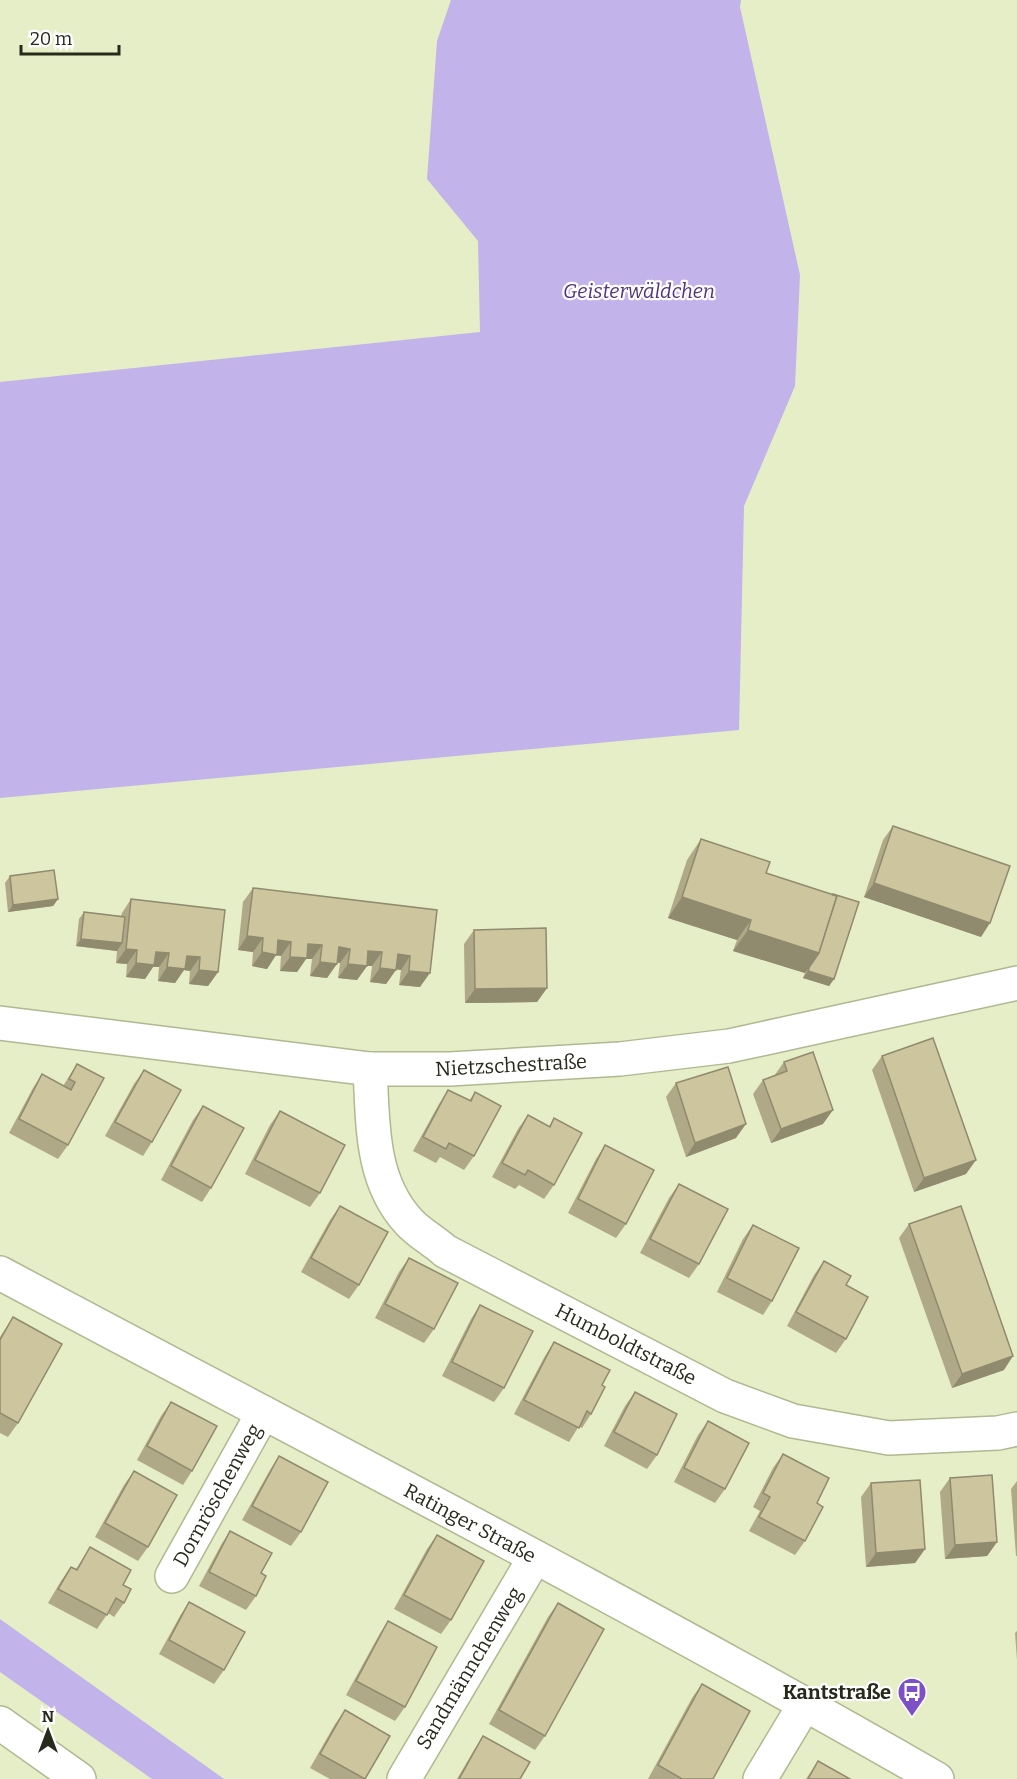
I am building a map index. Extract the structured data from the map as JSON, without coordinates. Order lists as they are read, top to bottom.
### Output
{
  "streets": {
    "street": [
      "Nietzschestraße",
      "Humboldtstraße",
      "Dornröschenweg",
      "Ratinger Straße",
      "Sandmännchenweg"
    ]
  },
  "crossings": [
    ["Nietzschestraße", "Humboldtstraße"],
    ["Dornröschenweg", "Ratinger Straße"],
    ["Ratinger Straße", "Sandmännchenweg"]
  ],
  "parks": ["Geisterwäldchen"],
  "places": {
    "bus stop": ["Kantstraße"]
  },
  "scale_bar": "20 m",
  "north": "top"
}
